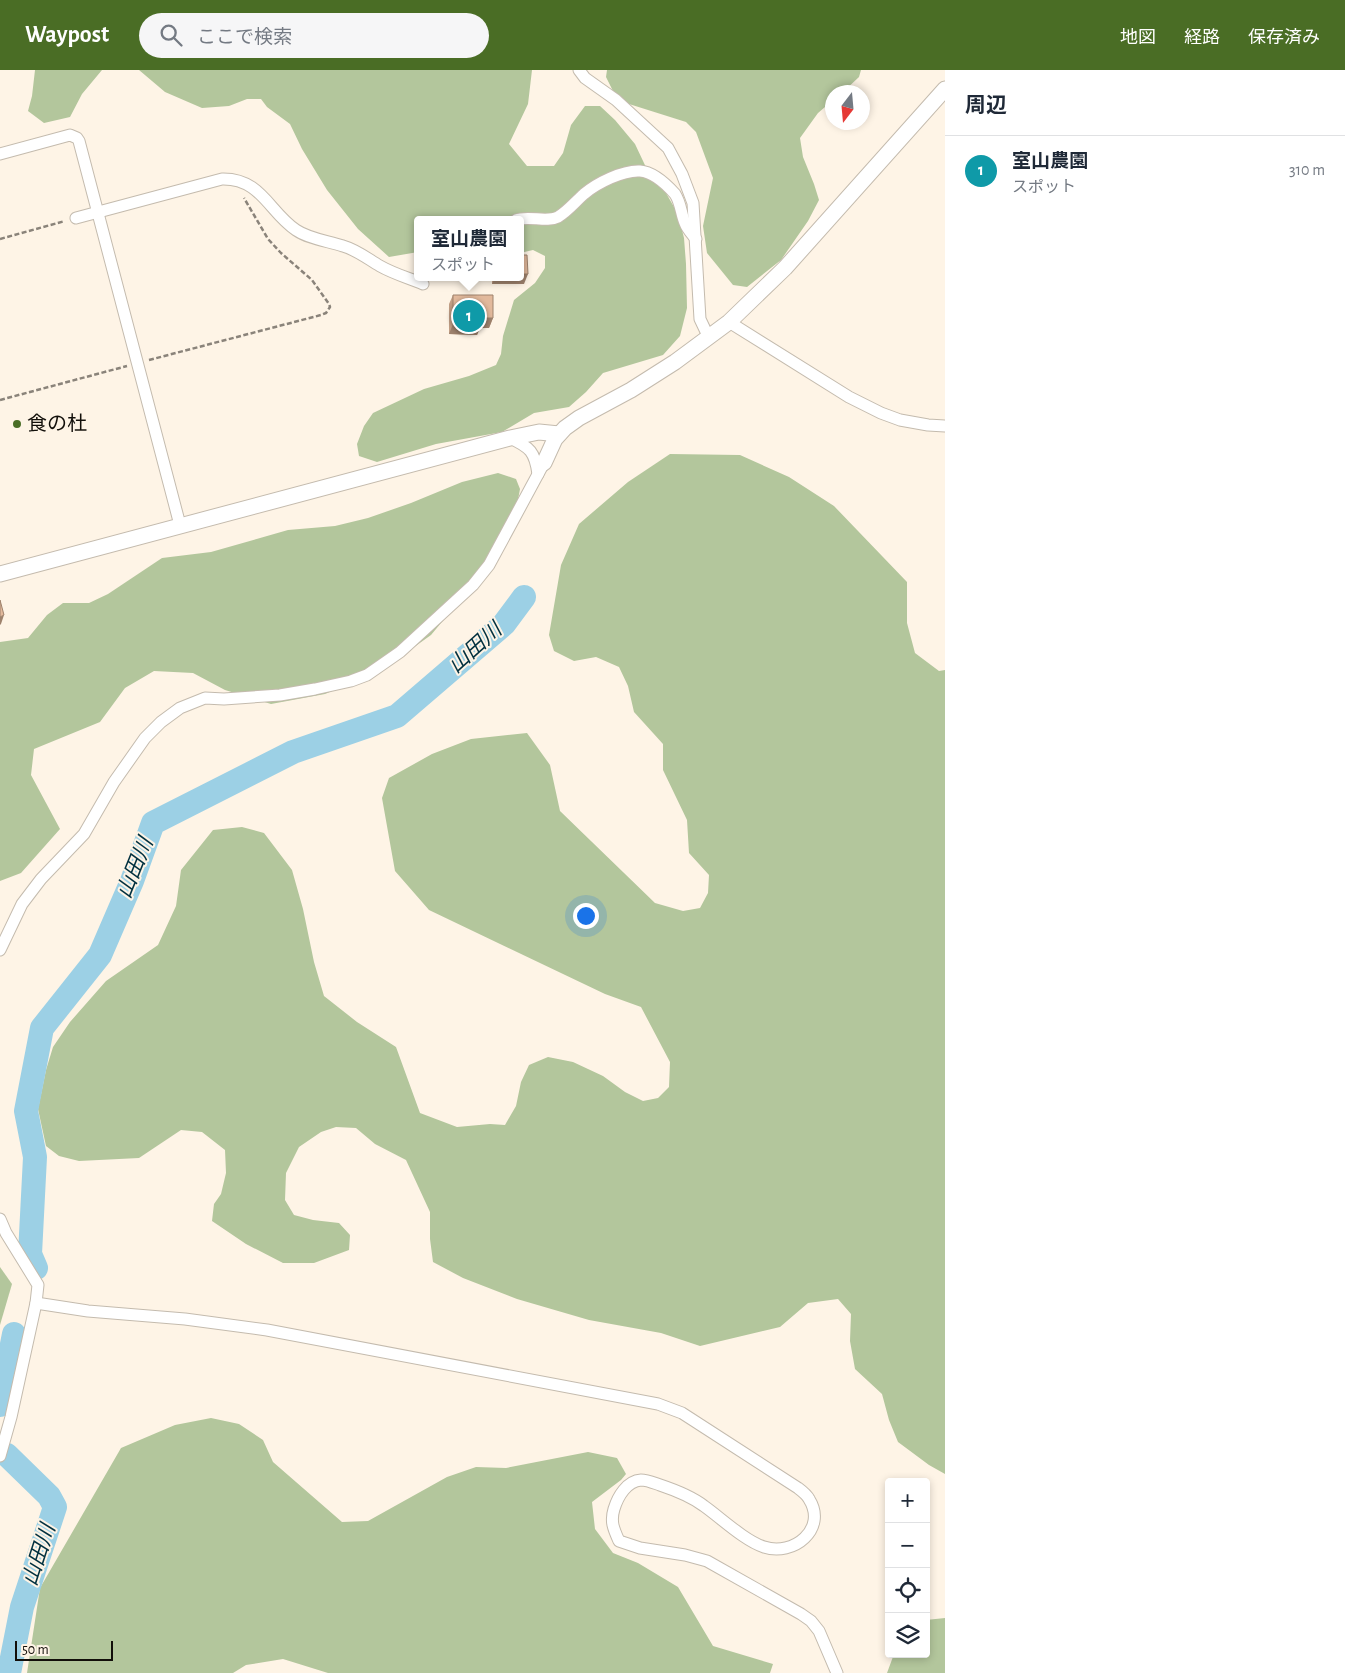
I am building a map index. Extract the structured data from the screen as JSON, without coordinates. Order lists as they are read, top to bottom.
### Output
{
  "water": ["山田川"],
  "places": ["食の杜"],
  "scale_bar": "50 m",
  "north": "bottom",
  "page": {
    "header": "Waypost",
    "search": "ここで検索",
    "nav": ["地図", "経路", "保存済み"],
    "heading": "周辺",
    "list": [
      {
        "mark": "1",
        "name": "室山農園",
        "note": "スポット",
        "value": "310 m"
      }
    ],
    "popup": ["室山農園", "スポット"],
    "pins": "1",
    "map_buttons": ["+", "−"],
    "scale": "50 m"
  }
}
